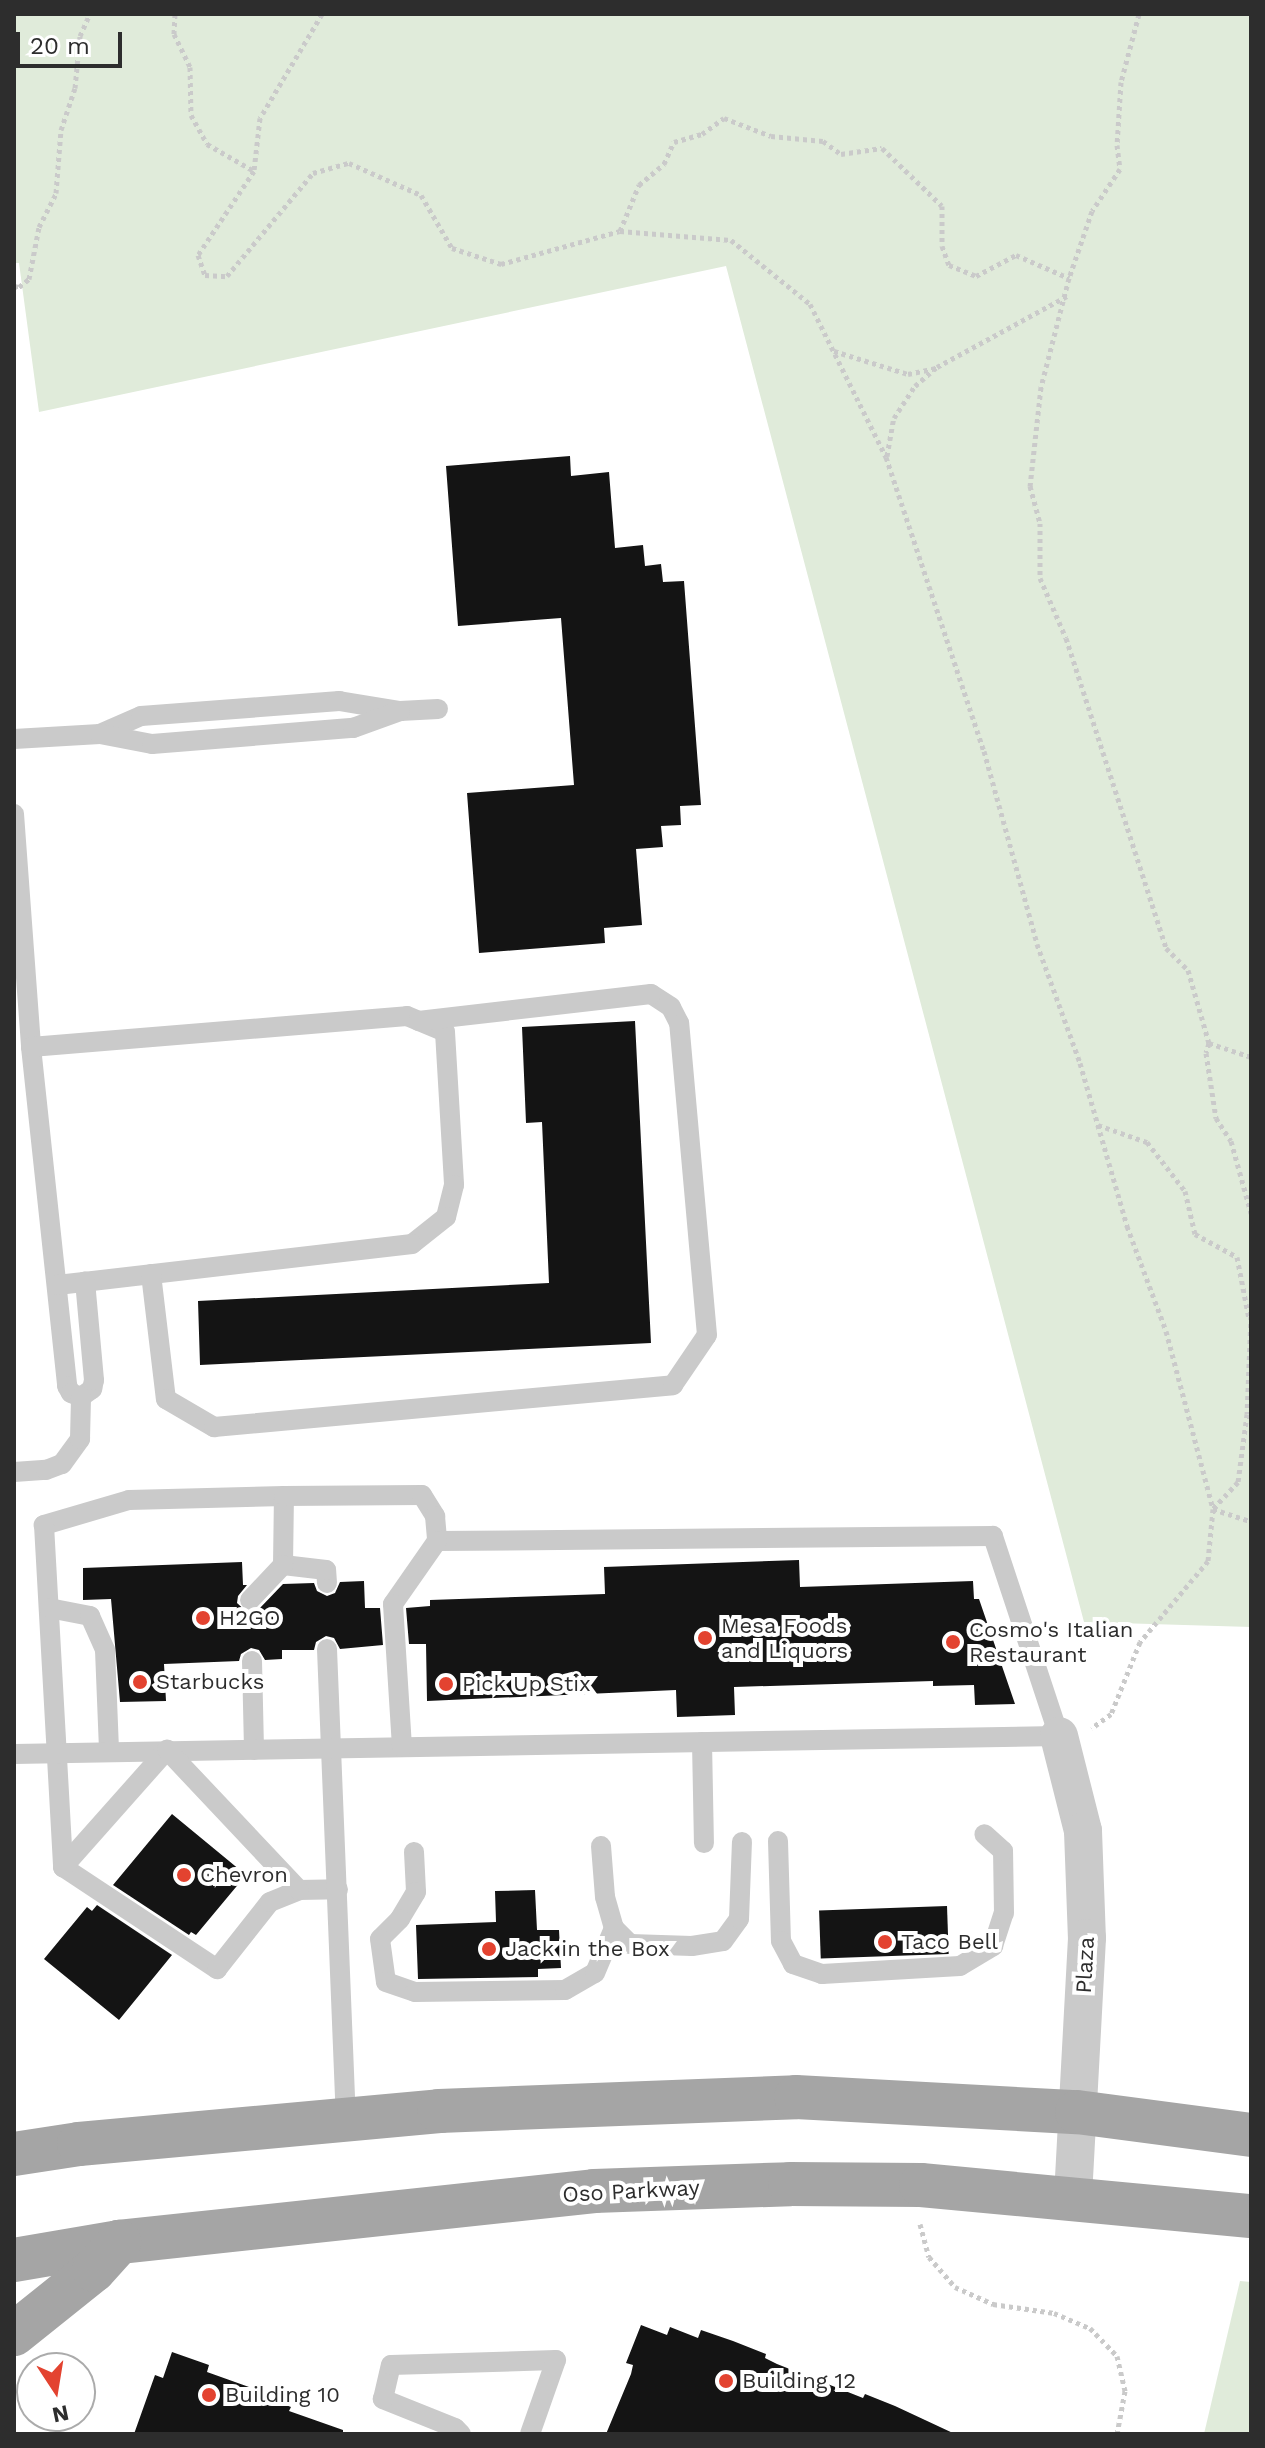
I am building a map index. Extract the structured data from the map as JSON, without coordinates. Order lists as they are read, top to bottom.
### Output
{
  "streets": {
    "main road": ["Oso Parkway"],
    "street": ["Plaza"]
  },
  "crossings": [
    ["Plaza", "Oso Parkway"]
  ],
  "places": [
    "H2GO",
    "Mesa Foods and Liquors",
    "Cosmo's Italian Restaurant",
    "Starbucks",
    "Pick Up Stix",
    "Chevron",
    "Taco Bell",
    "Jack in the Box",
    "Building 12",
    "Building 10"
  ],
  "scale_bar": "20 m",
  "north": "bottom"
}
